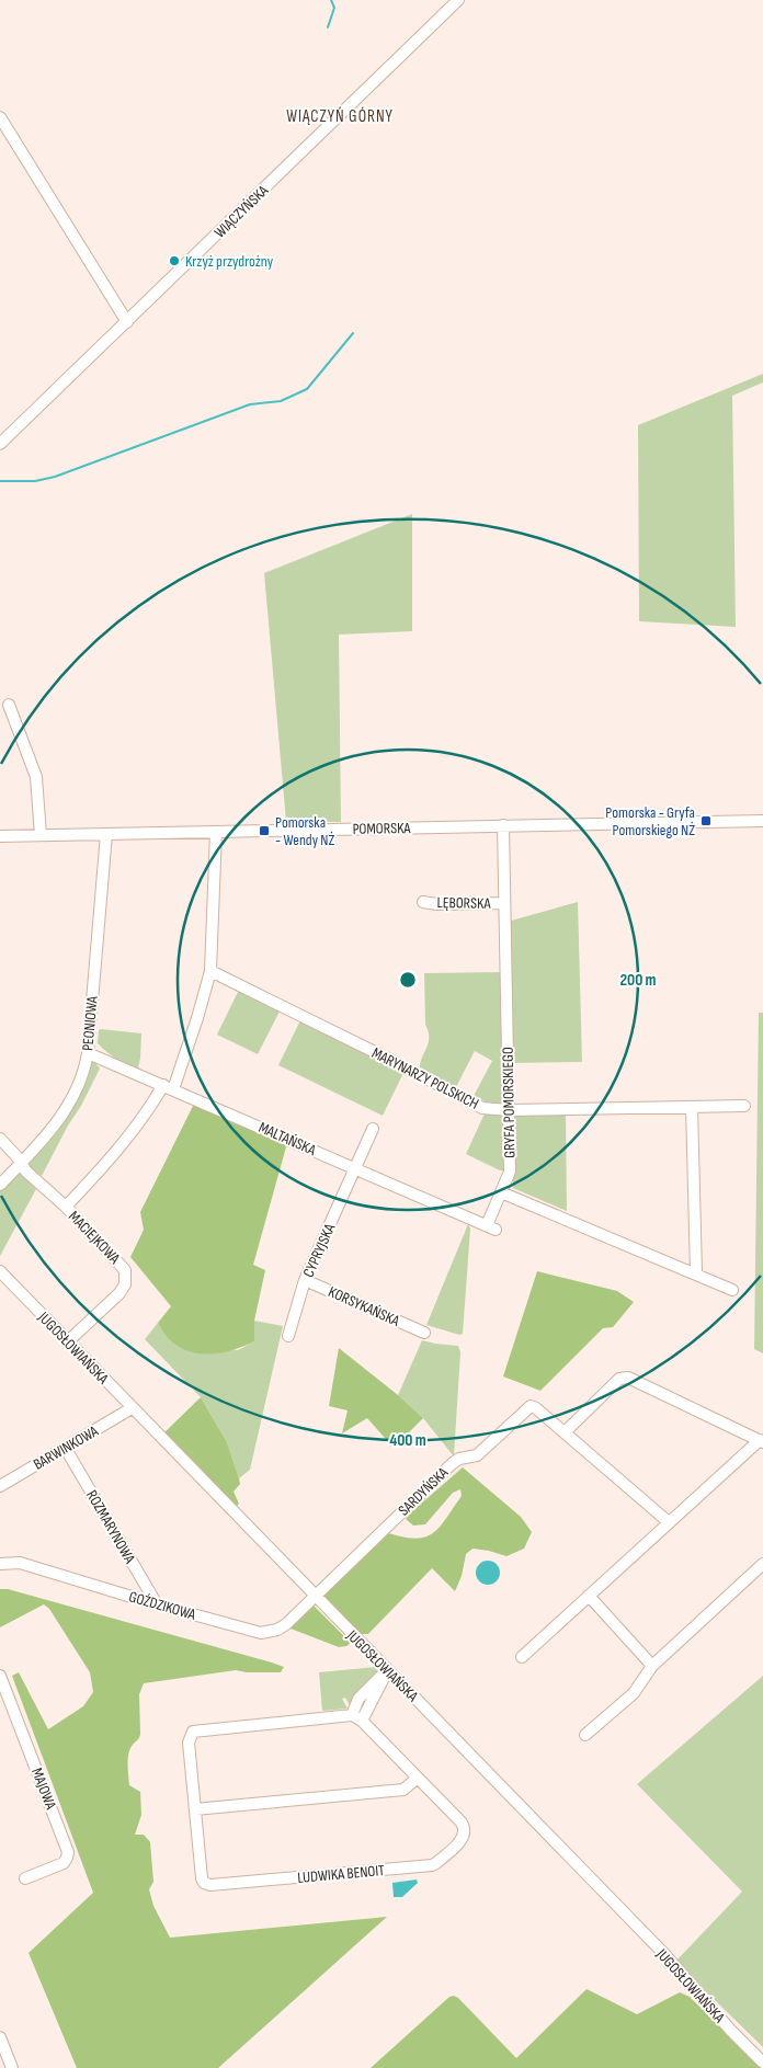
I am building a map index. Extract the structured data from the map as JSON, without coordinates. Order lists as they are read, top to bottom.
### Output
{
  "streets": {
    "street": [
      "WIĄCZYŃSKA",
      "POMORSKA",
      "LĘBORSKA",
      "PEONIOWA",
      "MARYNARZY POLSKICH",
      "GRYFA POMORSKIEGO",
      "MALTAŃSKA",
      "MACIEJKOWA",
      "CYPRYJSKA",
      "KORSYKAŃSKA",
      "JUGOSŁOWIAŃSKA",
      "BARWINKOWA",
      "SARDYŃSKA",
      "ROZMARYNOWA",
      "GOŹDZIKOWA",
      "MAJOWA",
      "LUDWIKA BENOIT"
    ]
  },
  "crossings": [
    ["POMORSKA", "PEONIOWA"],
    ["POMORSKA", "GRYFA POMORSKIEGO"],
    ["POMORSKA", "MACIEJKOWA"],
    ["LĘBORSKA", "GRYFA POMORSKIEGO"],
    ["PEONIOWA", "MALTAŃSKA"],
    ["PEONIOWA", "MACIEJKOWA"],
    ["MARYNARZY POLSKICH", "GRYFA POMORSKIEGO"],
    ["MARYNARZY POLSKICH", "MACIEJKOWA"],
    ["GRYFA POMORSKIEGO", "MALTAŃSKA"],
    ["MALTAŃSKA", "MACIEJKOWA"],
    ["MALTAŃSKA", "CYPRYJSKA"],
    ["MACIEJKOWA", "JUGOSŁOWIAŃSKA"],
    ["CYPRYJSKA", "KORSYKAŃSKA"],
    ["JUGOSŁOWIAŃSKA", "BARWINKOWA"],
    ["JUGOSŁOWIAŃSKA", "SARDYŃSKA"],
    ["JUGOSŁOWIAŃSKA", "GOŹDZIKOWA"],
    ["BARWINKOWA", "ROZMARYNOWA"],
    ["SARDYŃSKA", "GOŹDZIKOWA"],
    ["ROZMARYNOWA", "GOŹDZIKOWA"]
  ],
  "districts": ["WIĄCZYŃ GÓRNY"],
  "places": {
    "other": ["Krzyż przydrożny"],
    "transit": ["Pomorska - Gryfa Pomorskiego NŻ", "Pomorska - Wendy NŻ"]
  },
  "rings": ["200 m", "400 m"]
}
